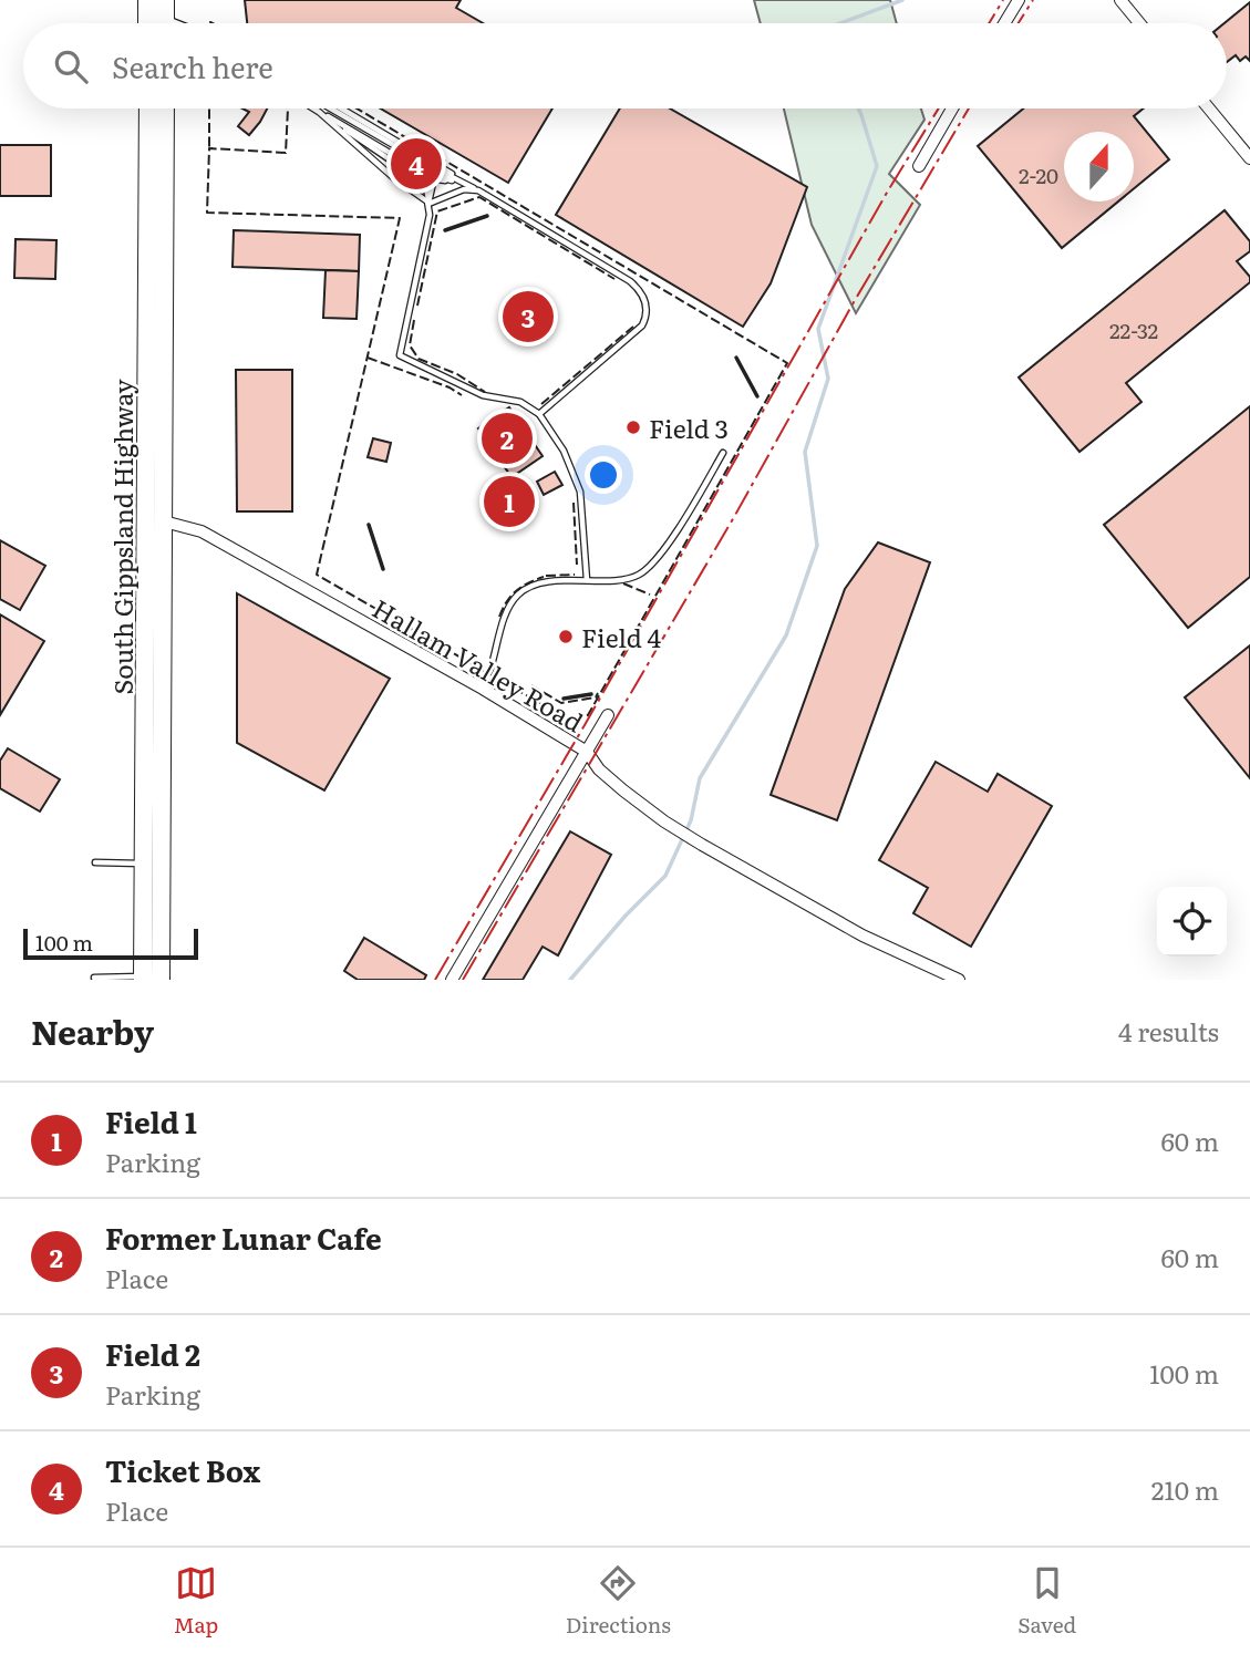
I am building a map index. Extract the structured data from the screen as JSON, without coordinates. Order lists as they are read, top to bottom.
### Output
{
  "streets": {
    "highway": ["South Gippsland Highway"],
    "street": ["Hallam Valley Road"]
  },
  "crossings": [
    ["South Gippsland Highway", "Hallam Valley Road"]
  ],
  "places": ["Field 3", "Field 4"],
  "house_numbers": ["2-20", "22-32"],
  "scale_bar": "100 m",
  "north": "top",
  "page": {
    "search": "Search here",
    "pins": [
      "4",
      "3",
      "2",
      "1"
    ],
    "scale": "100 m",
    "heading": ["Nearby", "4 results"],
    "list": [
      {
        "mark": "1",
        "name": "Field 1",
        "note": "Parking",
        "value": "60 m"
      },
      {
        "mark": "2",
        "name": "Former Lunar Cafe",
        "note": "Place",
        "value": "60 m"
      },
      {
        "mark": "3",
        "name": "Field 2",
        "note": "Parking",
        "value": "100 m"
      },
      {
        "mark": "4",
        "name": "Ticket Box",
        "note": "Place",
        "value": "210 m"
      }
    ],
    "nav": ["Map", "Directions", "Saved"]
  }
}
